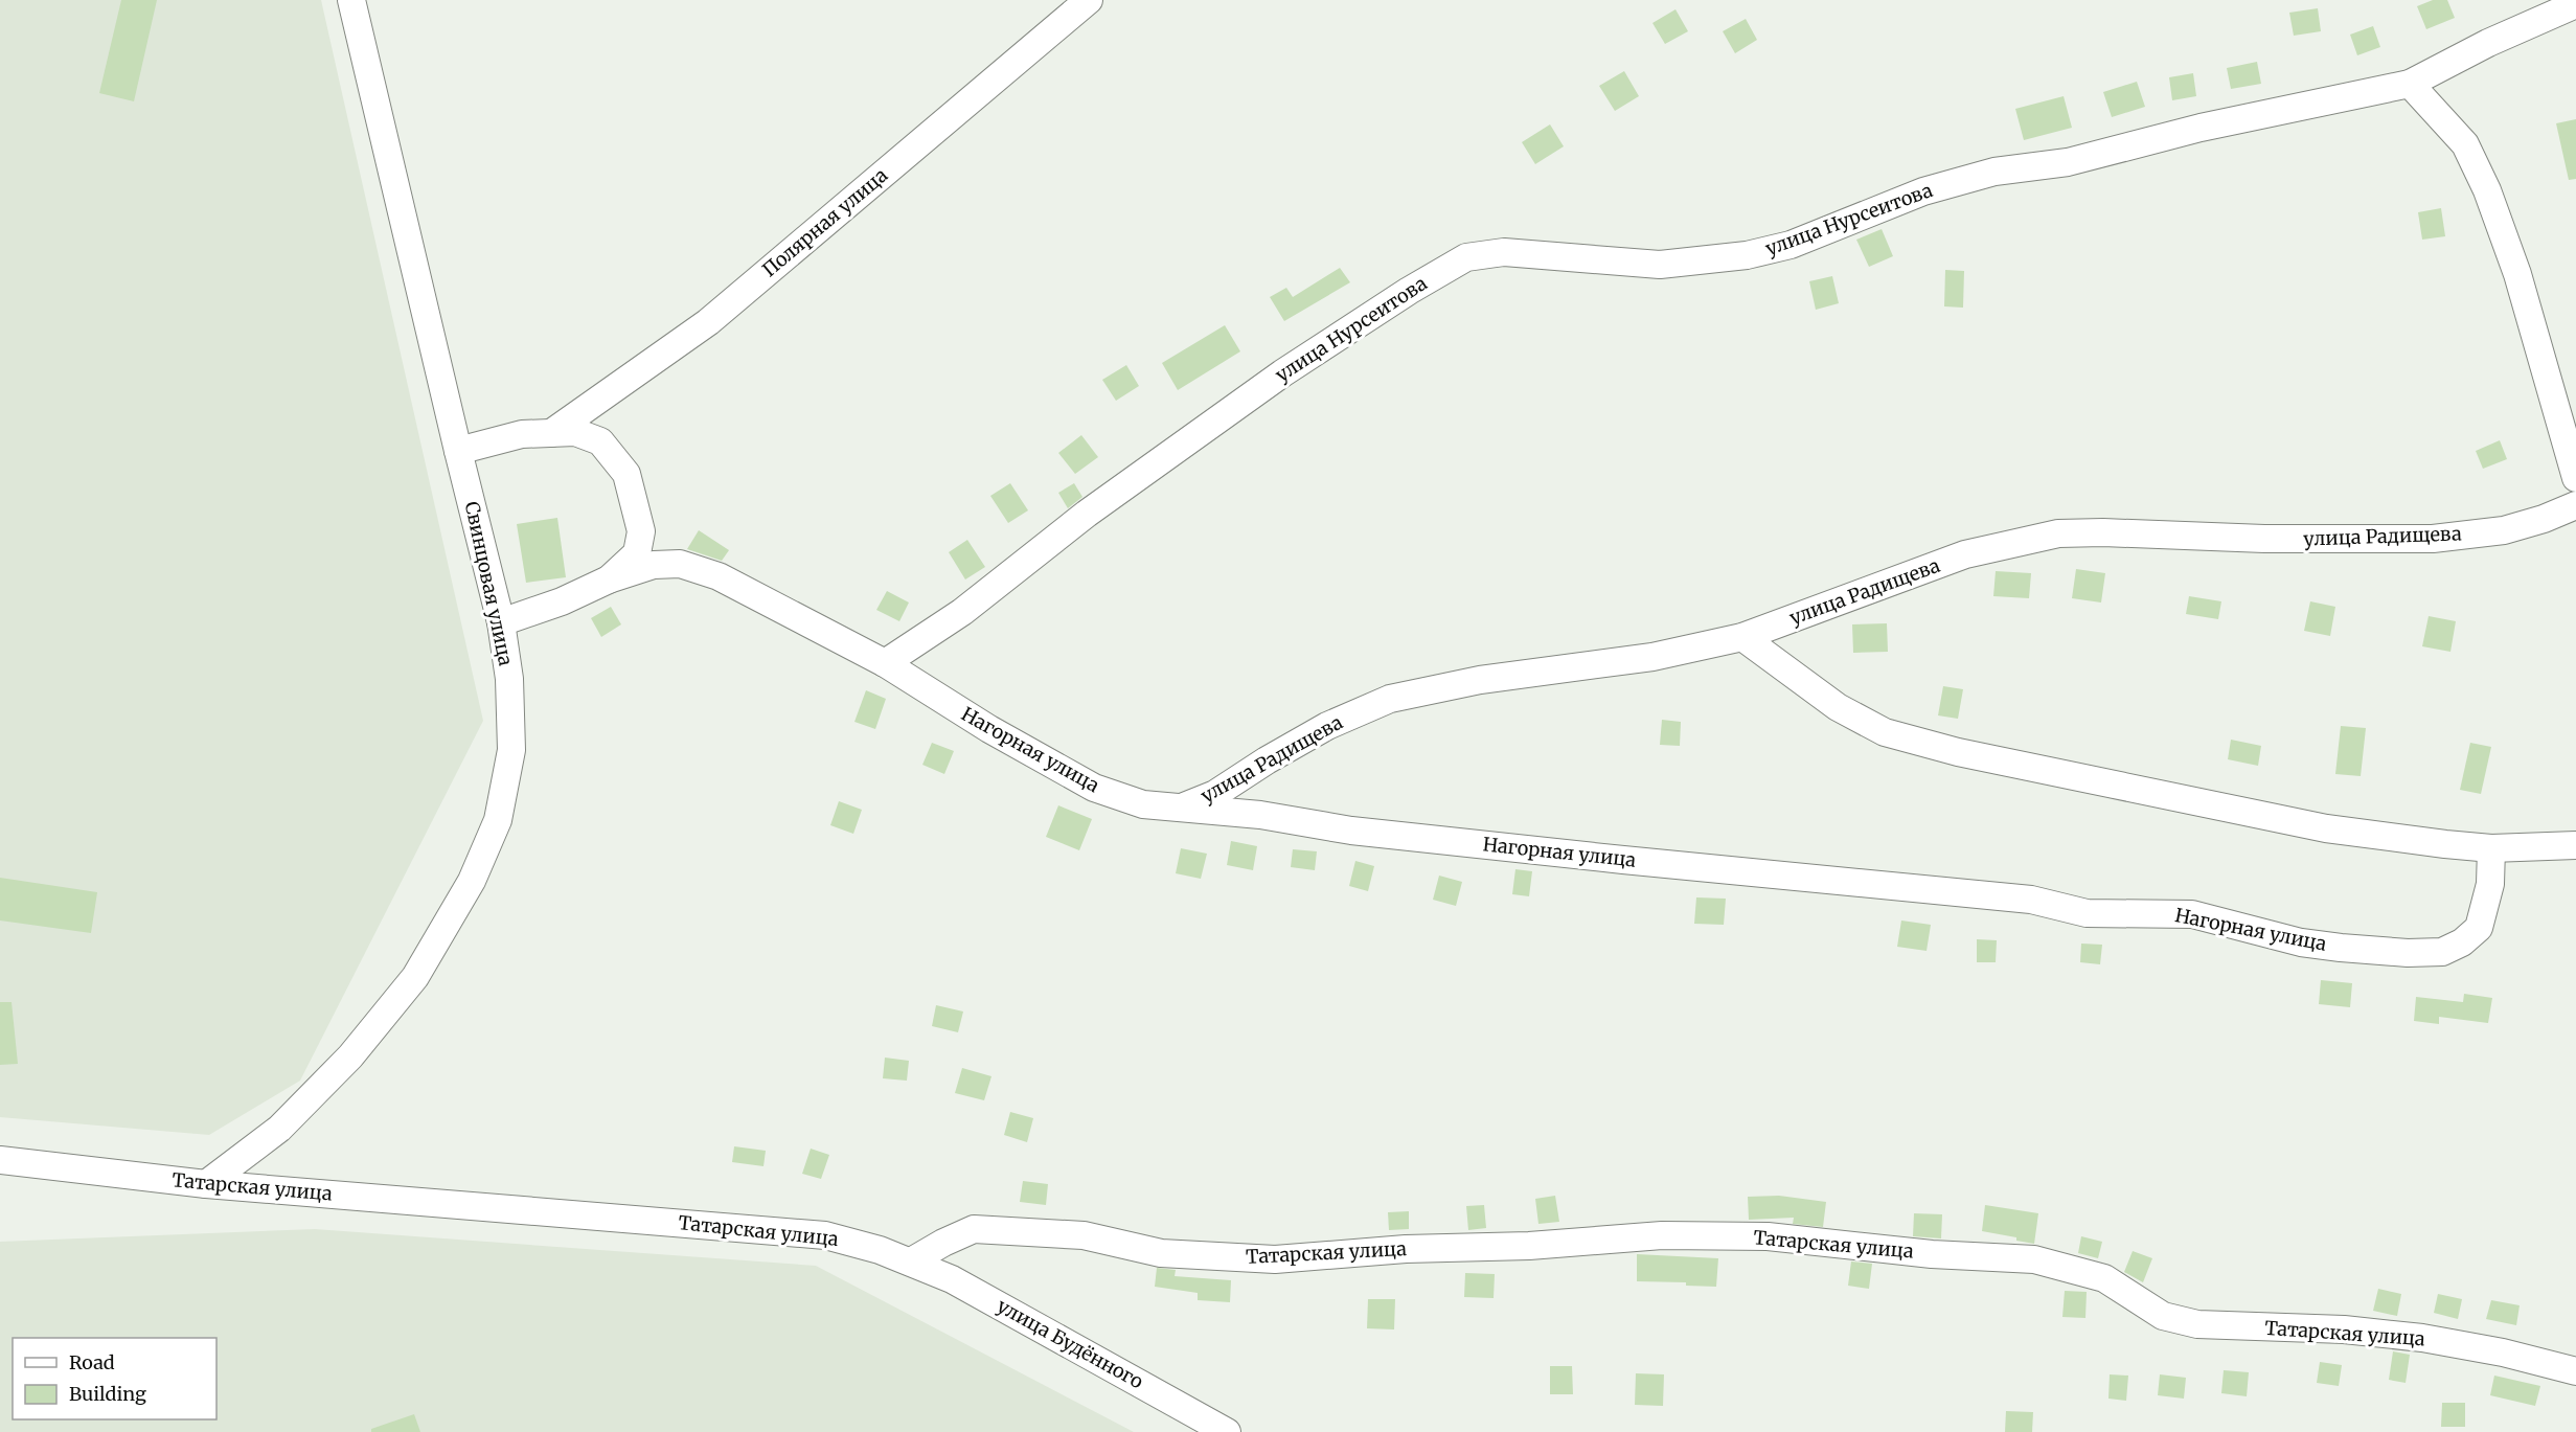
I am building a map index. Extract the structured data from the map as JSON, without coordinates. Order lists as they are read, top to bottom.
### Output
{
  "streets": {
    "street": [
      "улица Нурсеитова",
      "Полярная улица",
      "улица Радищева",
      "Свинцовая улица",
      "Нагорная улица",
      "Татарская улица",
      "улица Будённого"
    ]
  },
  "crossings": [
    ["улица Нурсеитова", "Нагорная улица"],
    ["улица Радищева", "Нагорная улица"],
    ["Свинцовая улица", "Татарская улица"],
    ["Татарская улица", "улица Будённого"]
  ],
  "legend": ["Road", "Building"]
}
